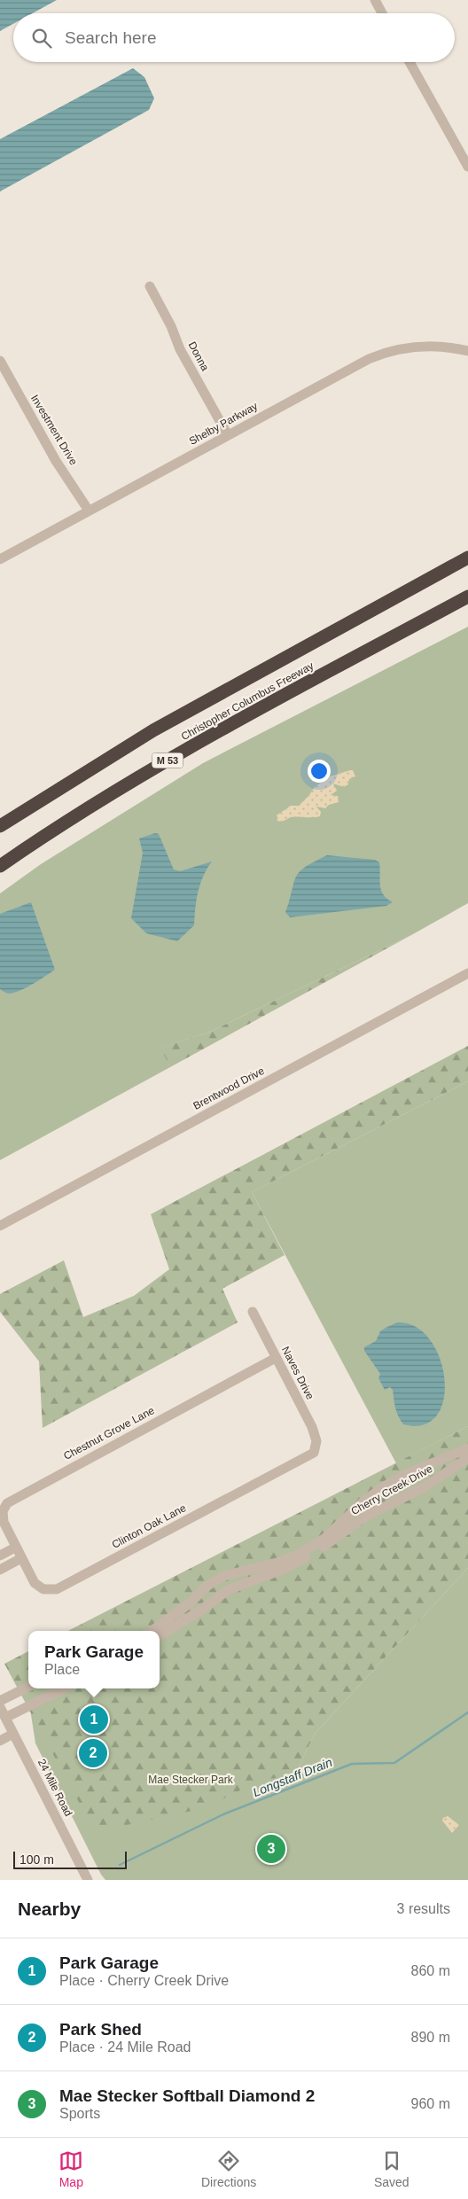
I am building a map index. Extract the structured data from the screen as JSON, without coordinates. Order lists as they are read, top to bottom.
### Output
{
  "streets": {
    "highway": ["Christopher Columbus Freeway", "M 53"],
    "street": [
      "Donna",
      "Shelby Parkway",
      "Investment Drive",
      "Brentwood Drive",
      "Naves Drive",
      "Chestnut Grove Lane",
      "Cherry Creek Drive",
      "Clinton Oak Lane",
      "24 Mile Road"
    ]
  },
  "crossings": [
    ["Donna", "Shelby Parkway"],
    ["Shelby Parkway", "Investment Drive"],
    ["Naves Drive", "Chestnut Grove Lane"],
    ["Naves Drive", "Clinton Oak Lane"],
    ["Chestnut Grove Lane", "Clinton Oak Lane"]
  ],
  "water": ["Longstaff Drain"],
  "parks": ["Mae Stecker Park"],
  "scale_bar": "100 m",
  "page": {
    "search": "Search here",
    "popup": ["Park Garage", "Place"],
    "pins": ["1", "2", "3"],
    "scale": "100 m",
    "heading": ["Nearby", "3 results"],
    "list": [
      {
        "mark": "1",
        "name": "Park Garage",
        "note": "Place · Cherry Creek Drive",
        "value": "860 m"
      },
      {
        "mark": "2",
        "name": "Park Shed",
        "note": "Place · 24 Mile Road",
        "value": "890 m"
      },
      {
        "mark": "3",
        "name": "Mae Stecker Softball Diamond 2",
        "note": "Sports",
        "value": "960 m"
      }
    ],
    "nav": ["Map", "Directions", "Saved"]
  }
}
